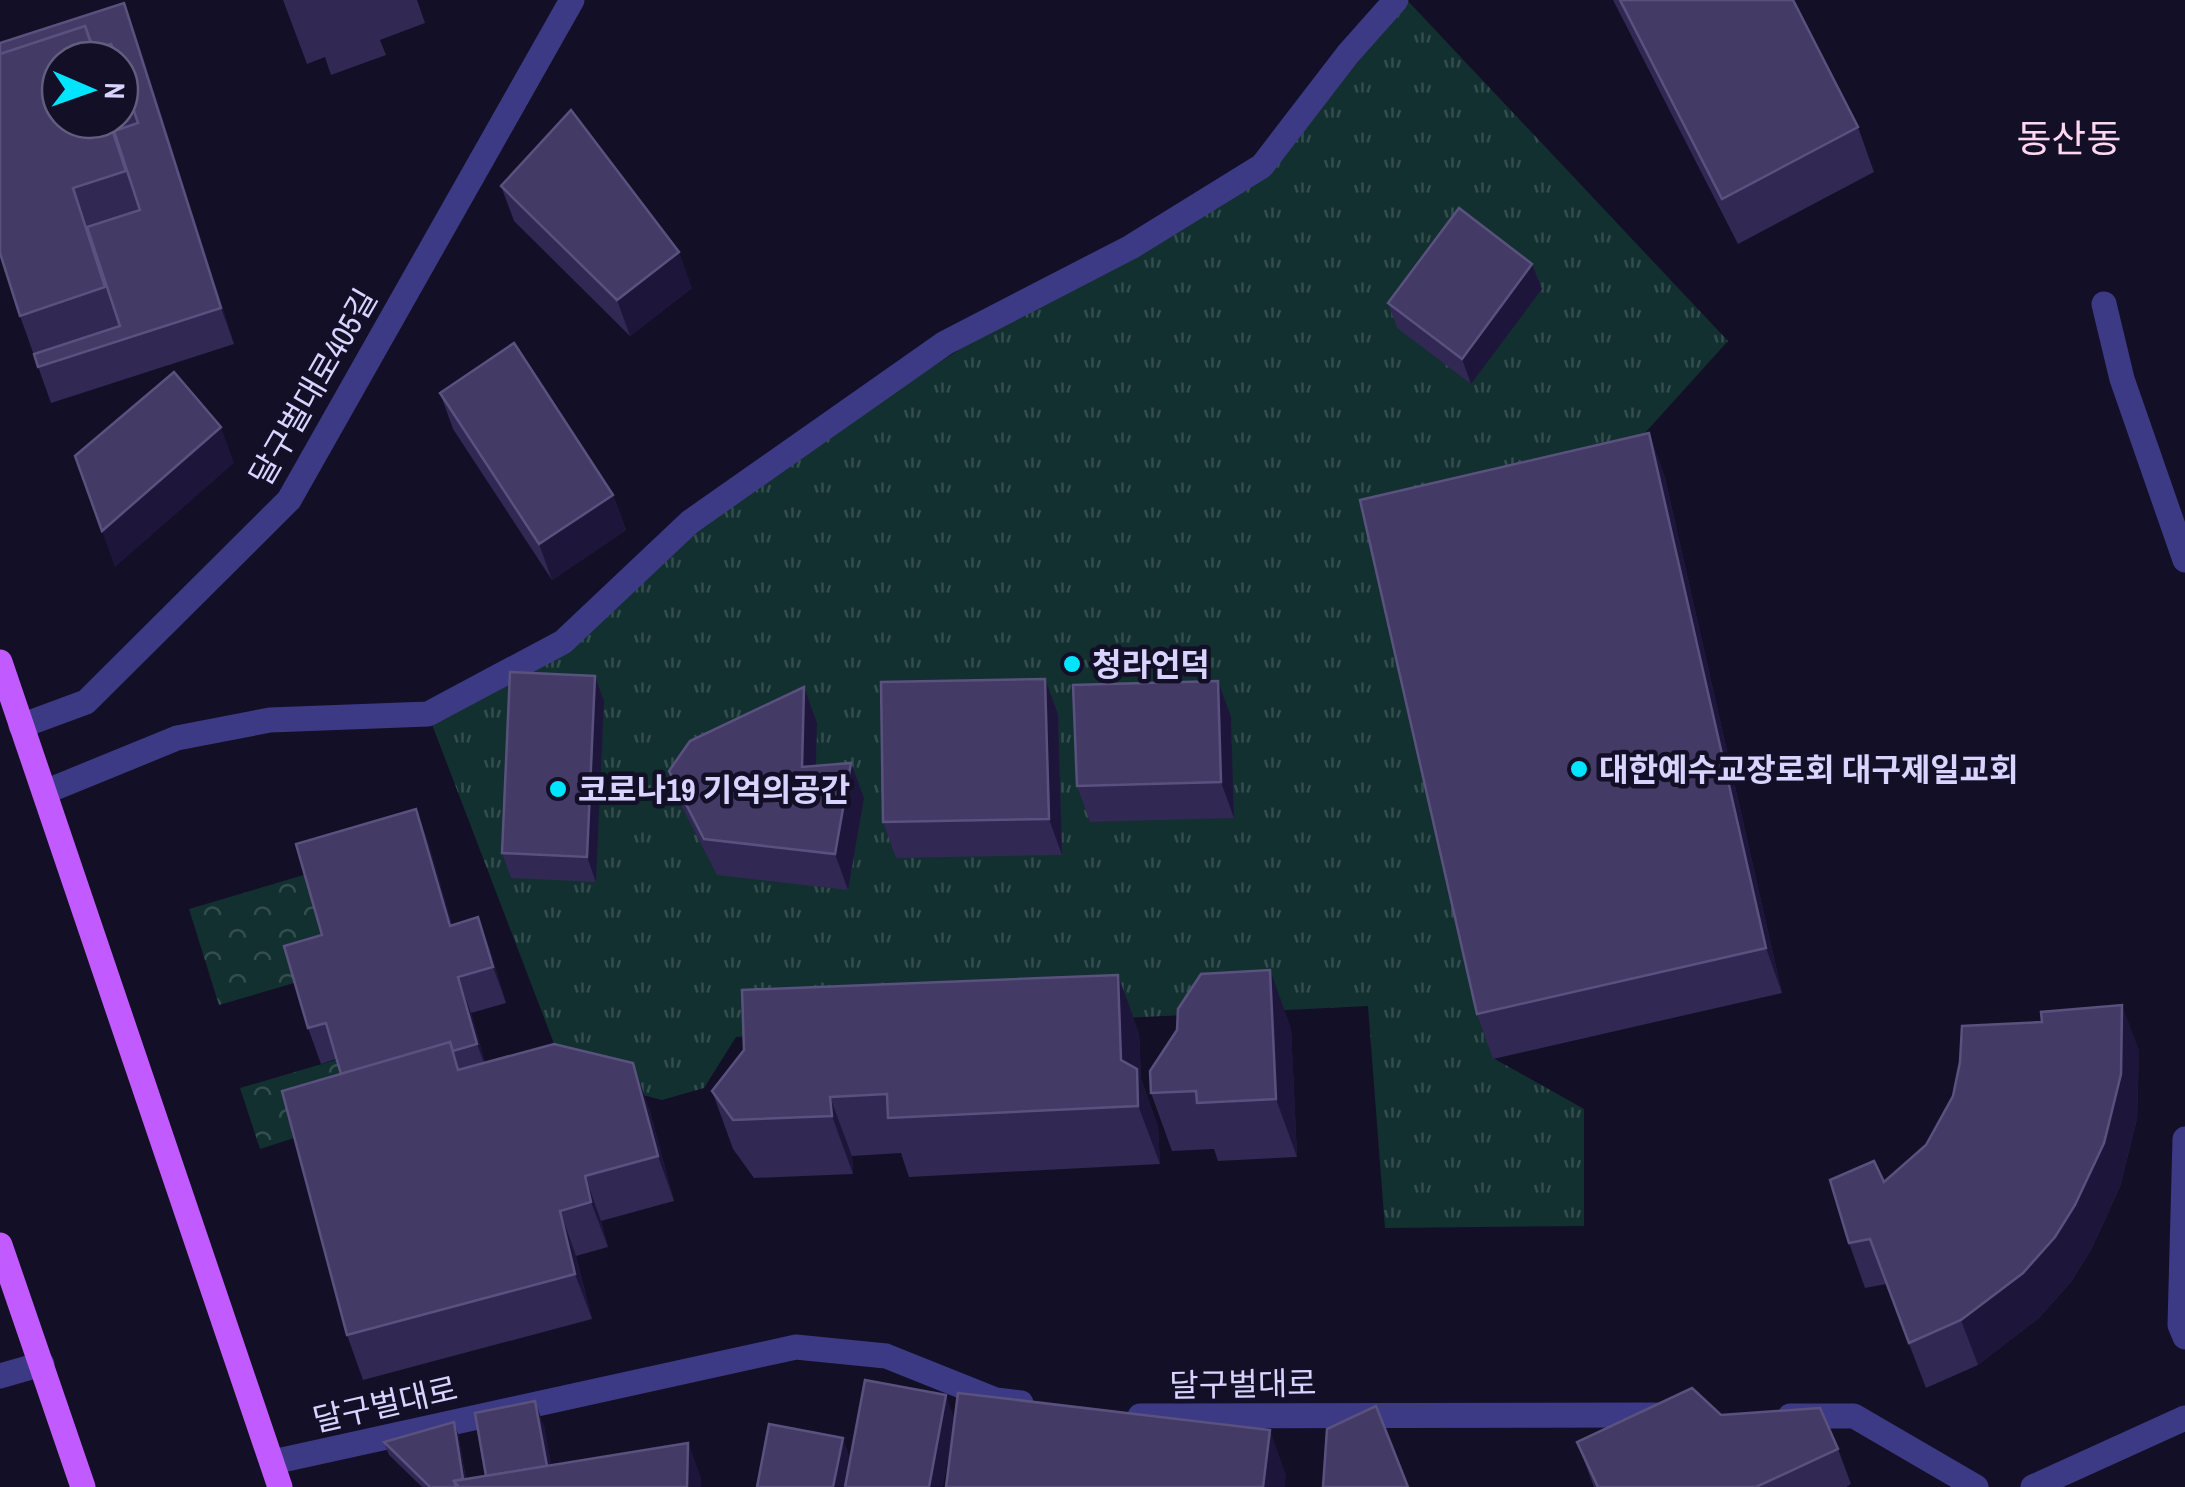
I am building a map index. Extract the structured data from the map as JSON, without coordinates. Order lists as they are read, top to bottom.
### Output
{
  "streets": {
    "main road": ["달구벌대로"],
    "street": ["달구벌대로405길"]
  },
  "crossings": [
    ["달구벌대로405길", "달구벌대로"]
  ],
  "districts": ["동산동"],
  "places": ["청라언덕", "대한예수교장로회 대구제일교회", "코로나19 기억의공간"],
  "north": "right"
}
